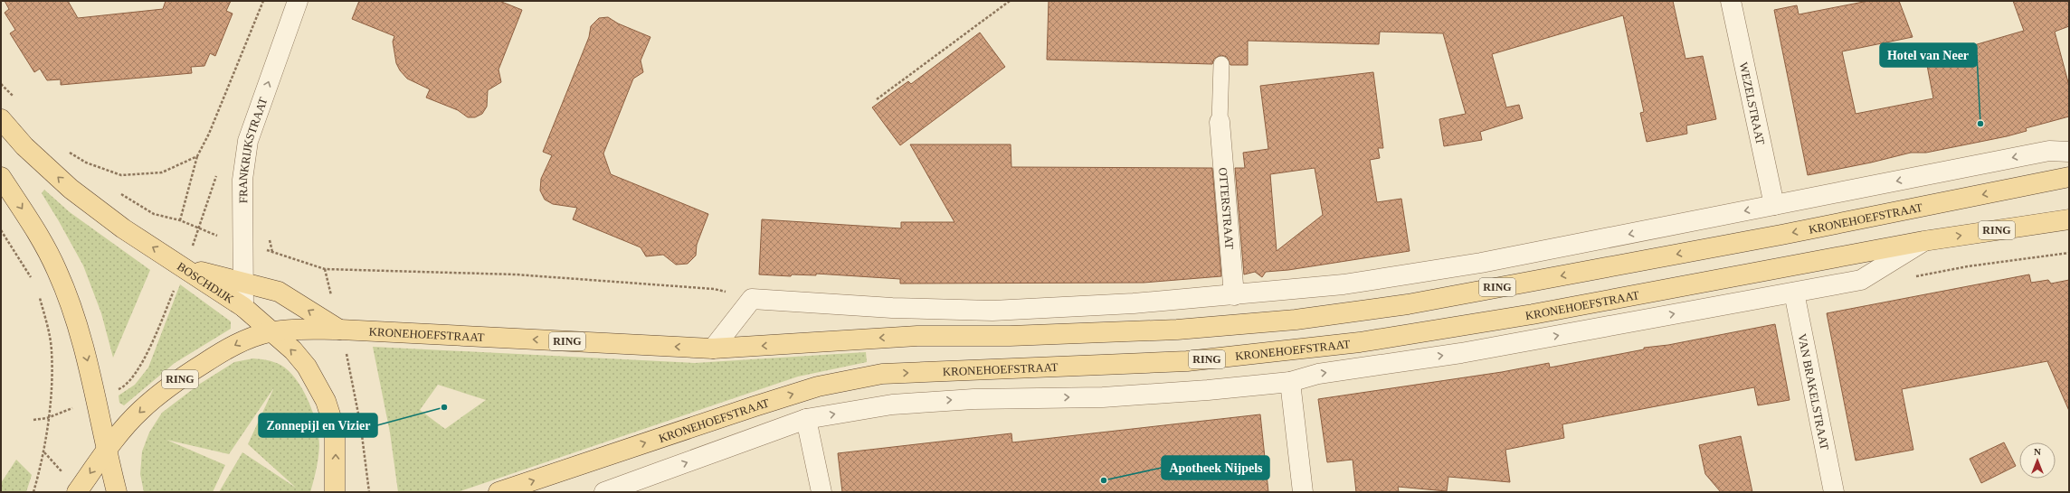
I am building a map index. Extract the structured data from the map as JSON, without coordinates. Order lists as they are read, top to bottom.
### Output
{
  "streets": {
    "main road": ["KRONEHOEFSTRAAT", "RING", "BOSCHDIJK"],
    "street": [
      "WEZELSTRAAT",
      "FRANKRIJKSTRAAT",
      "OTTERSTRAAT",
      "VAN BRAKELSTRAAT"
    ]
  },
  "crossings": [
    ["FRANKRIJKSTRAAT", "BOSCHDIJK"],
    ["KRONEHOEFSTRAAT", "RING"],
    ["KRONEHOEFSTRAAT", "BOSCHDIJK"],
    ["KRONEHOEFSTRAAT", "VAN BRAKELSTRAAT"],
    ["RING", "BOSCHDIJK"]
  ],
  "one_way": ["FRANKRIJKSTRAAT"],
  "places": ["Hotel van Neer", "Zonnepijl en Vizier", "Apotheek Nijpels"],
  "north": "top"
}
